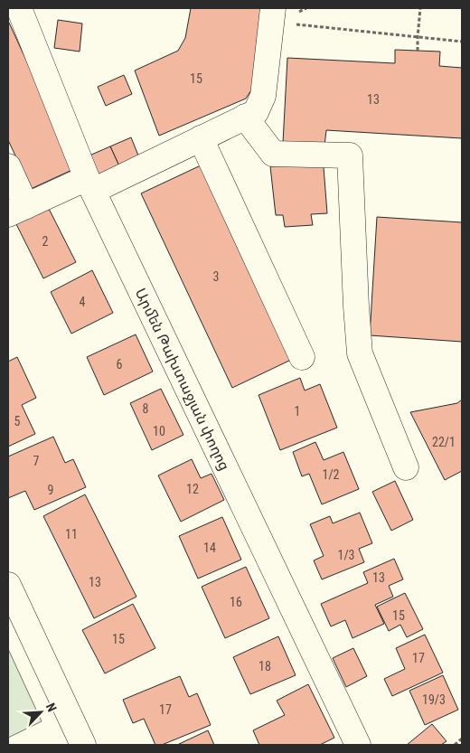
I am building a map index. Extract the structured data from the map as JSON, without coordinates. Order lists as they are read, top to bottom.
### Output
{
  "streets": {
    "street": ["Արմեն Թախտաջյան փողոց"]
  },
  "house_numbers": [
    "15",
    "13",
    "2",
    "3",
    "4",
    "6",
    "8",
    "1",
    "5",
    "10",
    "22/1",
    "7",
    "1/2",
    "12",
    "9",
    "11",
    "14",
    "1/3",
    "13",
    "13",
    "16",
    "15",
    "15",
    "17",
    "18",
    "19/3",
    "17"
  ],
  "north": "top right"
}
